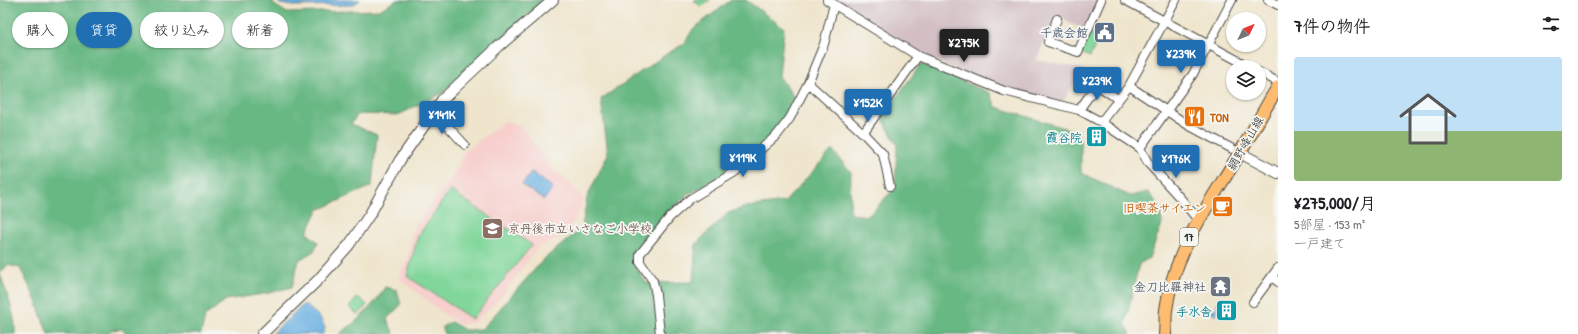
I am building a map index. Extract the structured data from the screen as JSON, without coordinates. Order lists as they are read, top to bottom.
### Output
{
  "streets": {
    "main road": ["網野峰山線", "17"]
  },
  "places": {
    "public building": ["千歳会館"],
    "restaurant": ["TON"],
    "building": ["霞谷院", "手水舎"],
    "cafe": ["旧喫茶サイエン"],
    "school or university": ["京丹後市立いさなご小学校"],
    "temple": ["金刀比羅神社"]
  },
  "north": "top right",
  "page": {
    "heading": "7件の物件",
    "chip": [
      "購入",
      "賃貸",
      "絞り込み",
      "新着"
    ],
    "price": [
      "¥275K",
      "¥239K",
      "¥239K",
      "¥152K",
      "¥141K",
      "¥119K",
      "¥176K"
    ],
    "list": [
      {
        "name": "¥275,000/月",
        "note": "5部屋 · 153 m² · 一戸建て"
      }
    ]
  }
}
